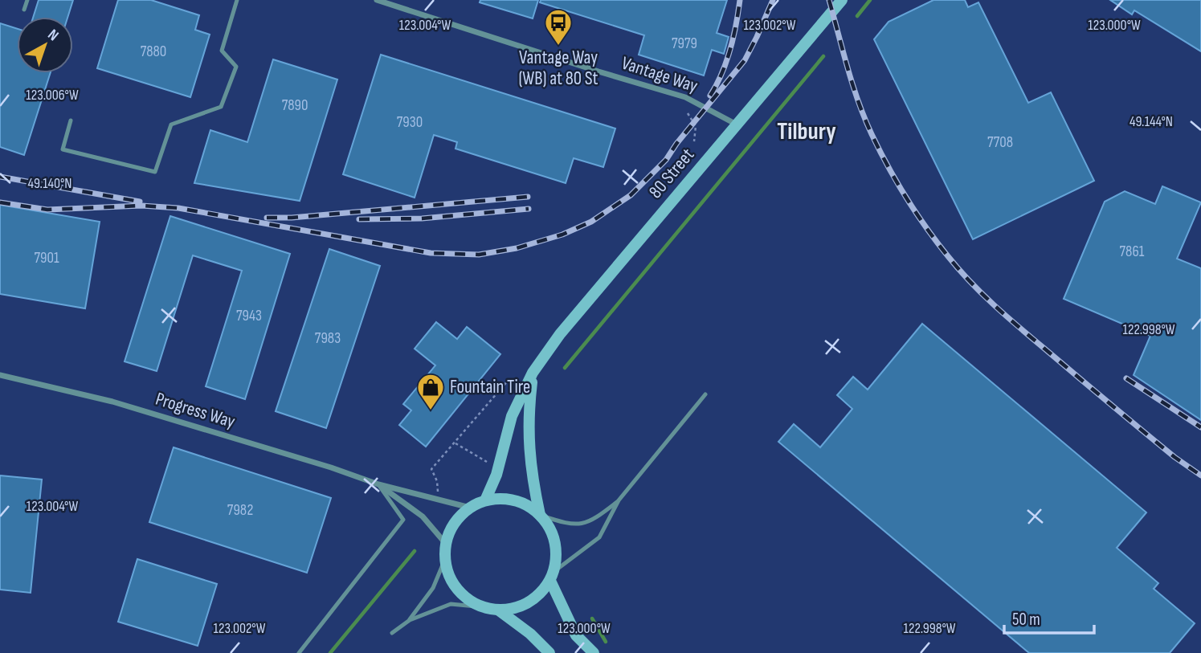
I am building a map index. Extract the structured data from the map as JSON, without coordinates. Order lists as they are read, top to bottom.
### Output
{
  "streets": {
    "street": ["Vantage Way", "80 Street", "Progress Way"]
  },
  "crossings": [
    ["Vantage Way", "80 Street"],
    ["80 Street", "Progress Way"]
  ],
  "districts": ["Tilbury"],
  "places": {
    "bus stop": ["Vantage Way (WB) at 80 St"],
    "shop": ["Fountain Tire"]
  },
  "house_numbers": [
    "7979",
    "7880",
    "7890",
    "7930",
    "7708",
    "7861",
    "7901",
    "7943",
    "7983",
    "7982"
  ],
  "scale_bar": "50 m",
  "north": "top right",
  "coordinates": [
    "123.004°W",
    "123.002°W",
    "123.000°W",
    "123.006°W",
    "49.144°N",
    "49.140°N",
    "122.998°W"
  ]
}
